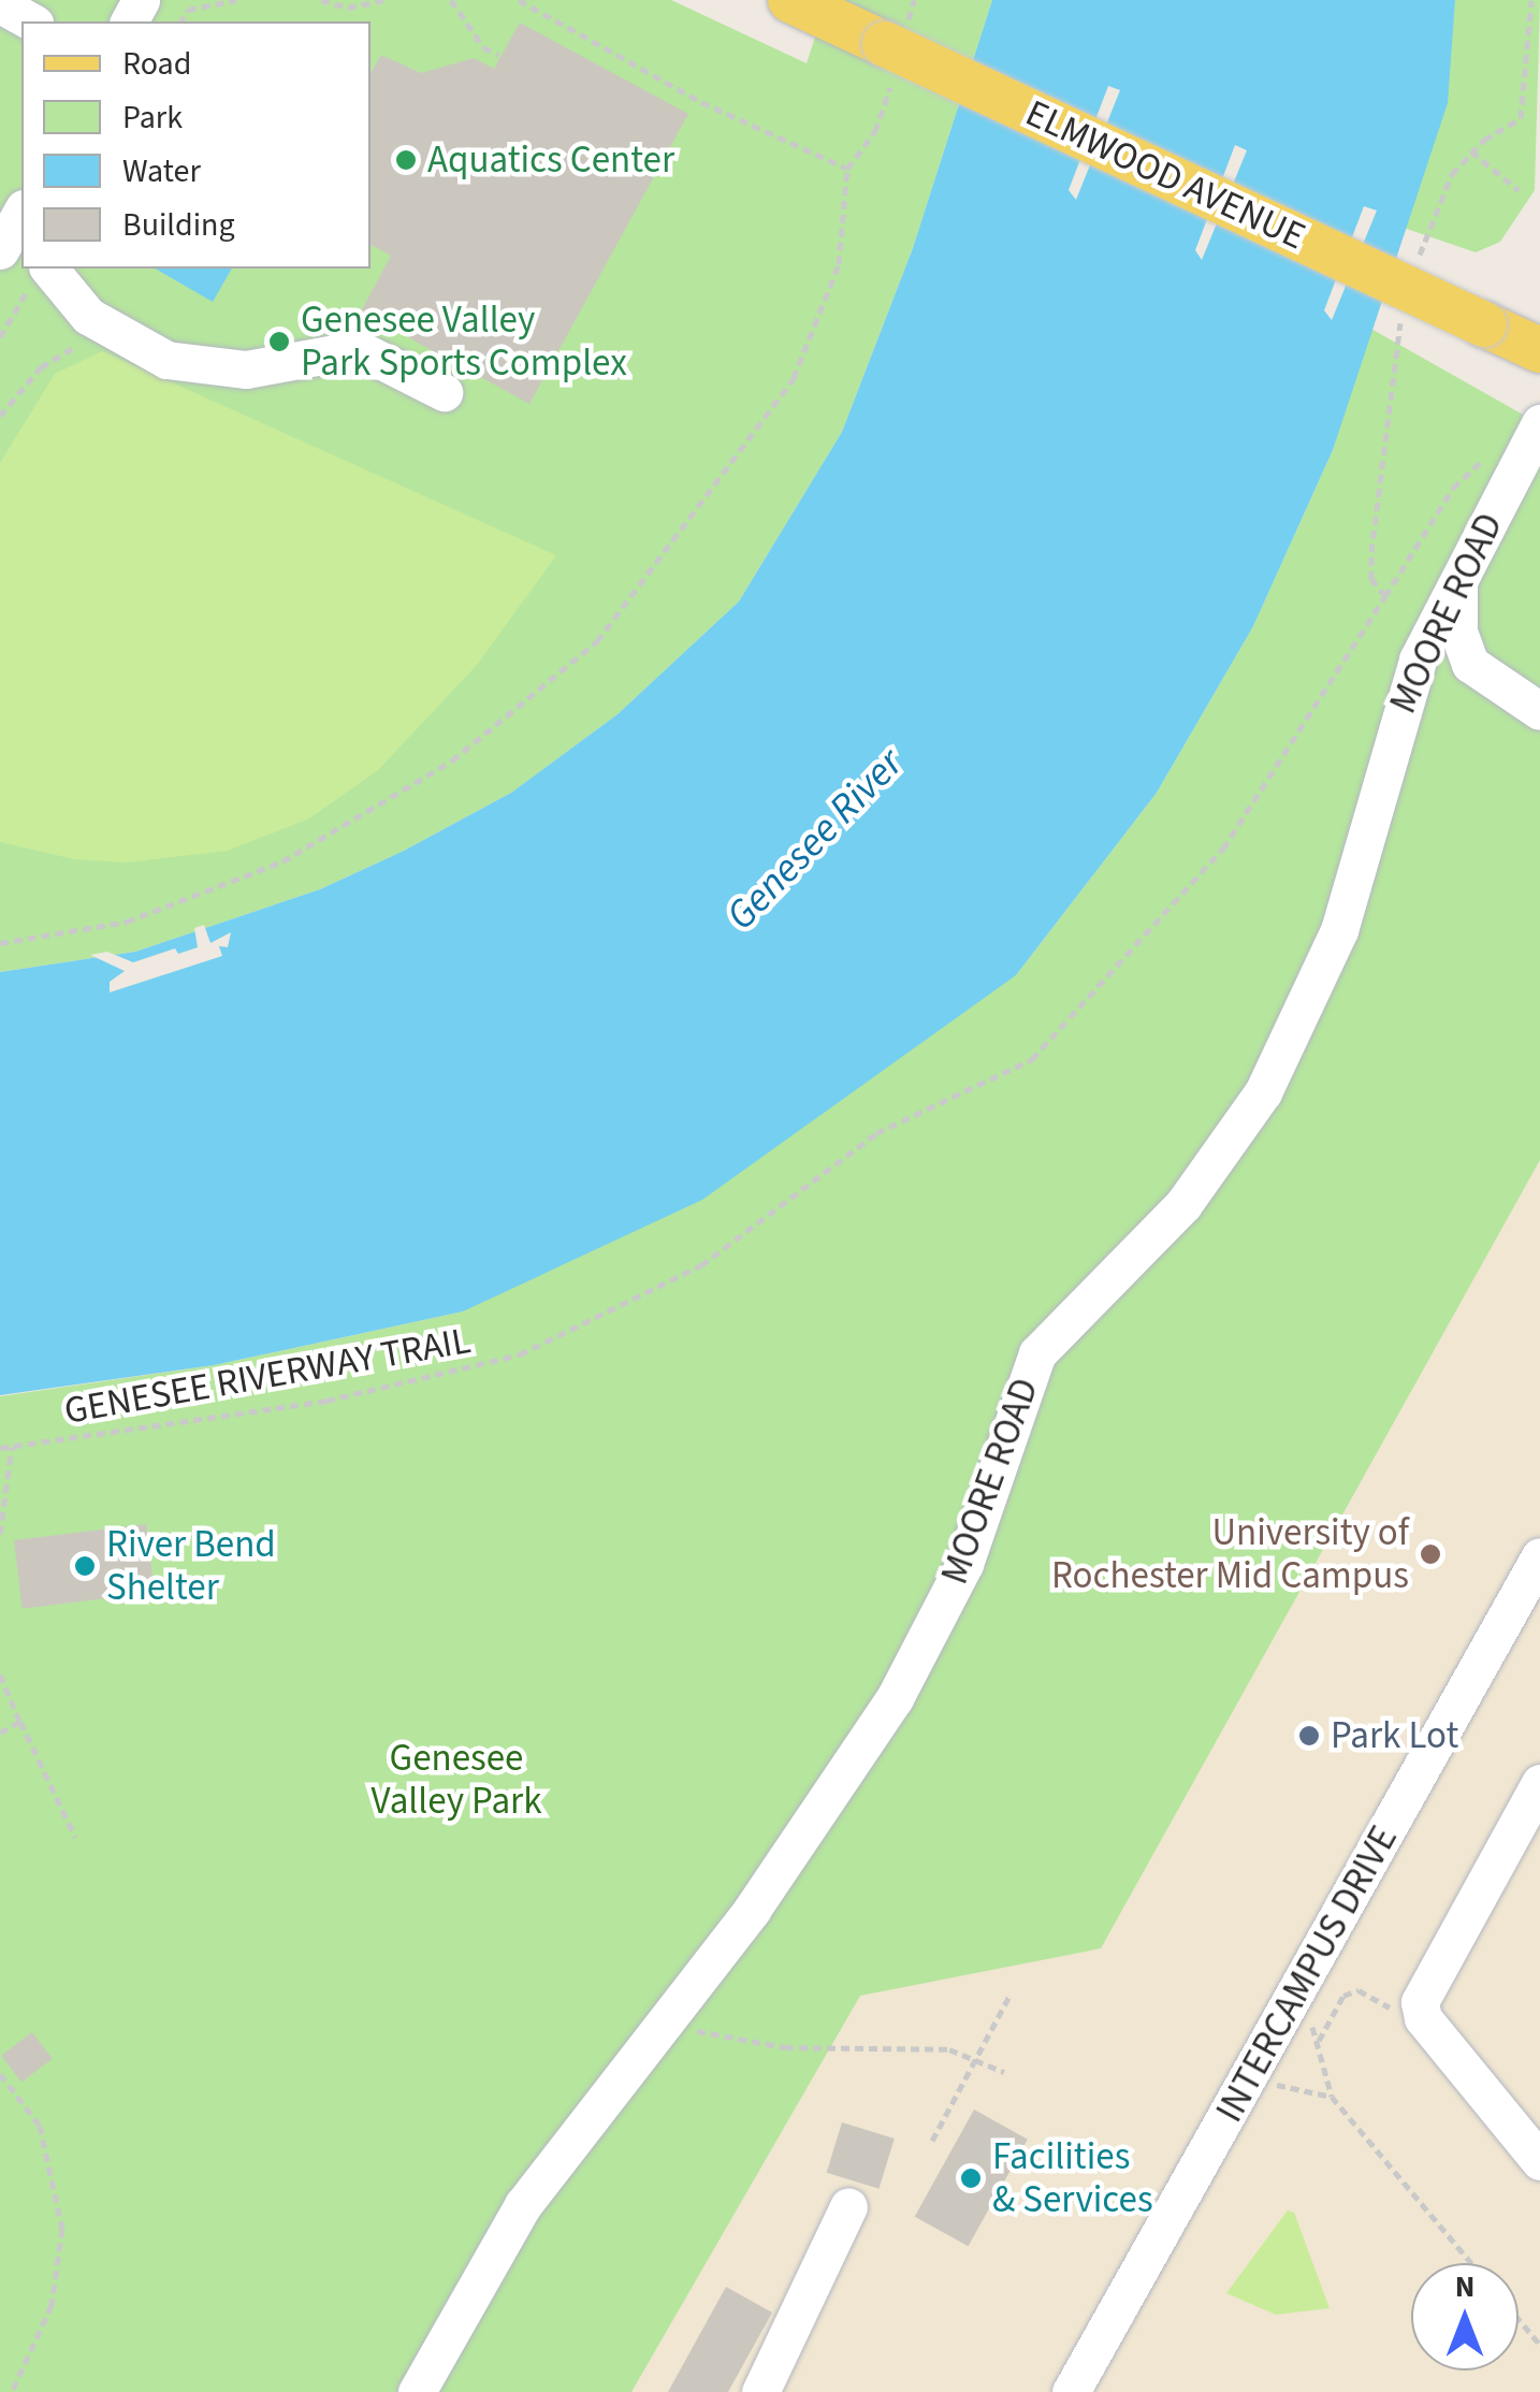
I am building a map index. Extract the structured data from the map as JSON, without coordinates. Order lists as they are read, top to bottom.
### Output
{
  "streets": {
    "main road": ["ELMWOOD AVENUE"],
    "street": ["MOORE ROAD", "INTERCAMPUS DRIVE"],
    "path": ["GENESEE RIVERWAY TRAIL"]
  },
  "water": ["Genesee River"],
  "parks": ["Genesee Valley Park"],
  "places": [
    "Aquatics Center",
    "Genesee Valley Park Sports Complex",
    "University of Rochester Mid Campus",
    "River Bend Shelter",
    "Park Lot",
    "Facilities & Services"
  ],
  "legend": [
    "Road",
    "Park",
    "Water",
    "Building"
  ],
  "north": "top"
}
